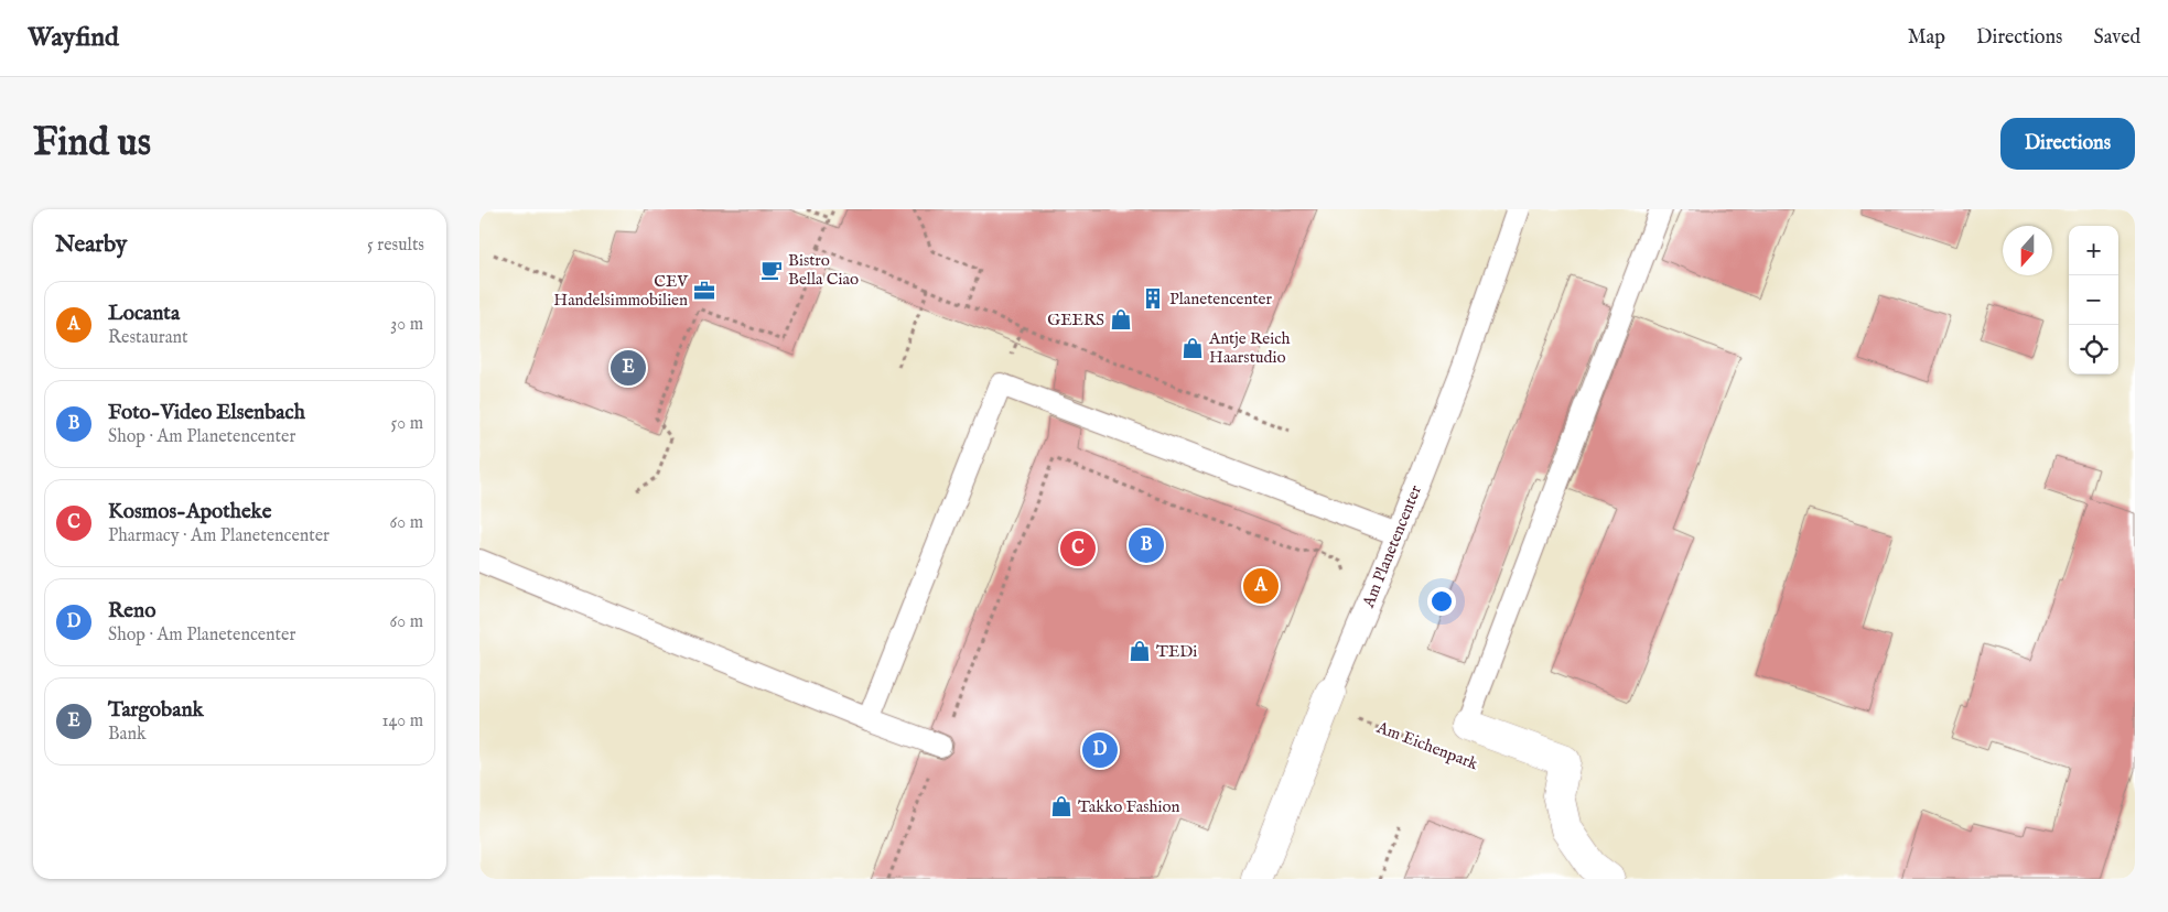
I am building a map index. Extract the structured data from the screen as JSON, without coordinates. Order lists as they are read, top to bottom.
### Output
{
  "streets": {
    "street": ["Am Planetencenter", "Am Eichenpark"]
  },
  "crossings": [
    ["Am Planetencenter", "Am Eichenpark"]
  ],
  "places": {
    "cafe": ["Bistro Bella Ciao"],
    "office": ["CEV Handelsimmobilien"],
    "building": ["Planetencenter"],
    "shop": [
      "GEERS",
      "Antje Reich Haarstudio",
      "TEDi",
      "Takko Fashion"
    ]
  },
  "north": "bottom",
  "page": {
    "header": "Wayfind",
    "nav": ["Map", "Directions", "Saved"],
    "buttons": "Directions",
    "title": "Find us",
    "heading": ["Nearby", "5 results"],
    "map_buttons": ["+", "−"],
    "list": [
      {
        "mark": "A",
        "name": "Locanta",
        "note": "Restaurant",
        "value": "30 m"
      },
      {
        "mark": "B",
        "name": "Foto-Video Elsenbach",
        "note": "Shop · Am Planetencenter",
        "value": "50 m"
      },
      {
        "mark": "C",
        "name": "Kosmos-Apotheke",
        "note": "Pharmacy · Am Planetencenter",
        "value": "60 m"
      },
      {
        "mark": "D",
        "name": "Reno",
        "note": "Shop · Am Planetencenter",
        "value": "60 m"
      },
      {
        "mark": "E",
        "name": "Targobank",
        "note": "Bank",
        "value": "140 m"
      }
    ],
    "pins": [
      "E",
      "B",
      "C",
      "A",
      "D"
    ]
  }
}
